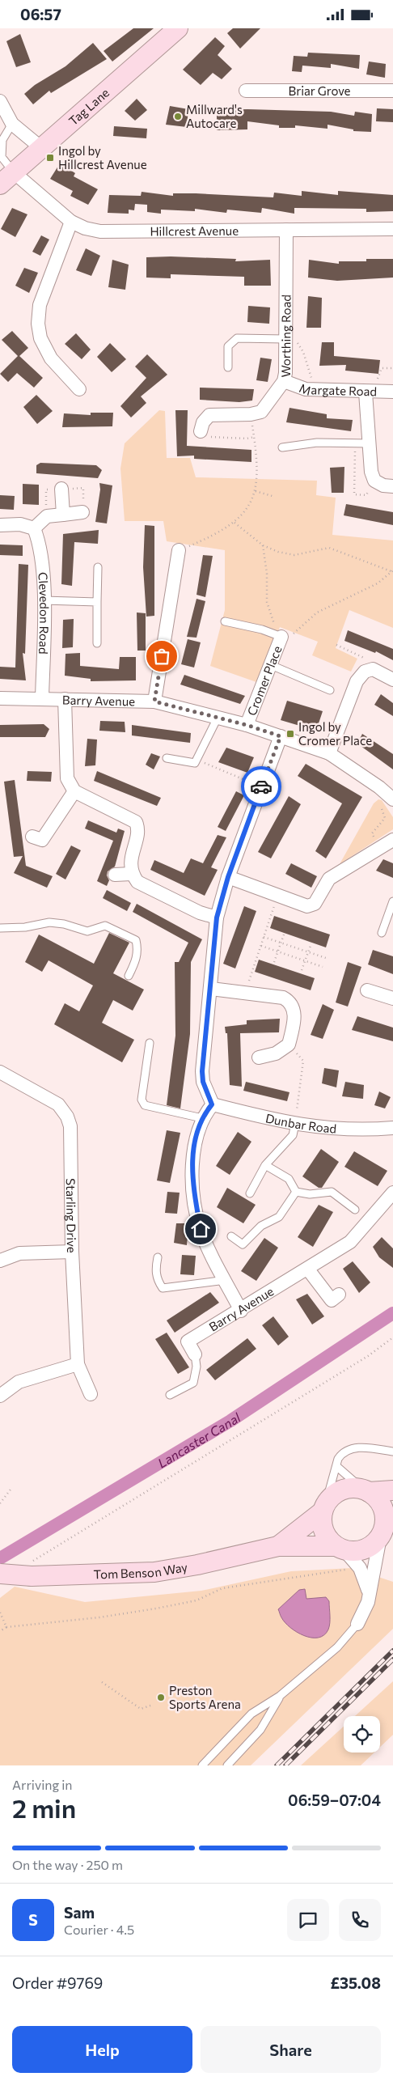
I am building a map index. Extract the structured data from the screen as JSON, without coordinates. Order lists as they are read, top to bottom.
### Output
{
  "streets": {
    "main road": ["Tag Lane", "Tom Benson Way"],
    "street": [
      "Briar Grove",
      "Hillcrest Avenue",
      "Worthing Road",
      "Margate Road",
      "Clevedon Road",
      "Cromer Place",
      "Barry Avenue",
      "Dunbar Road",
      "Starling Drive"
    ]
  },
  "crossings": [
    ["Tag Lane", "Hillcrest Avenue"],
    ["Hillcrest Avenue", "Worthing Road"],
    ["Worthing Road", "Margate Road"],
    ["Clevedon Road", "Barry Avenue"],
    ["Cromer Place", "Barry Avenue"]
  ],
  "water": ["Lancaster Canal"],
  "places": {
    "other": ["Millward's Autocare", "Preston Sports Arena"],
    "transit": ["Ingol by Hillcrest Avenue", "Ingol by Cromer Place"]
  },
  "page": {
    "status": "06:57",
    "heading": ["2 min", "Arriving in", "06:59–07:04"],
    "panel": [
      "Sam",
      "Courier · 4.5",
      "Order #9769",
      "£35.08"
    ],
    "bar": "On the way · 250 m",
    "round": "S",
    "buttons": ["Help", "Share"]
  }
}
